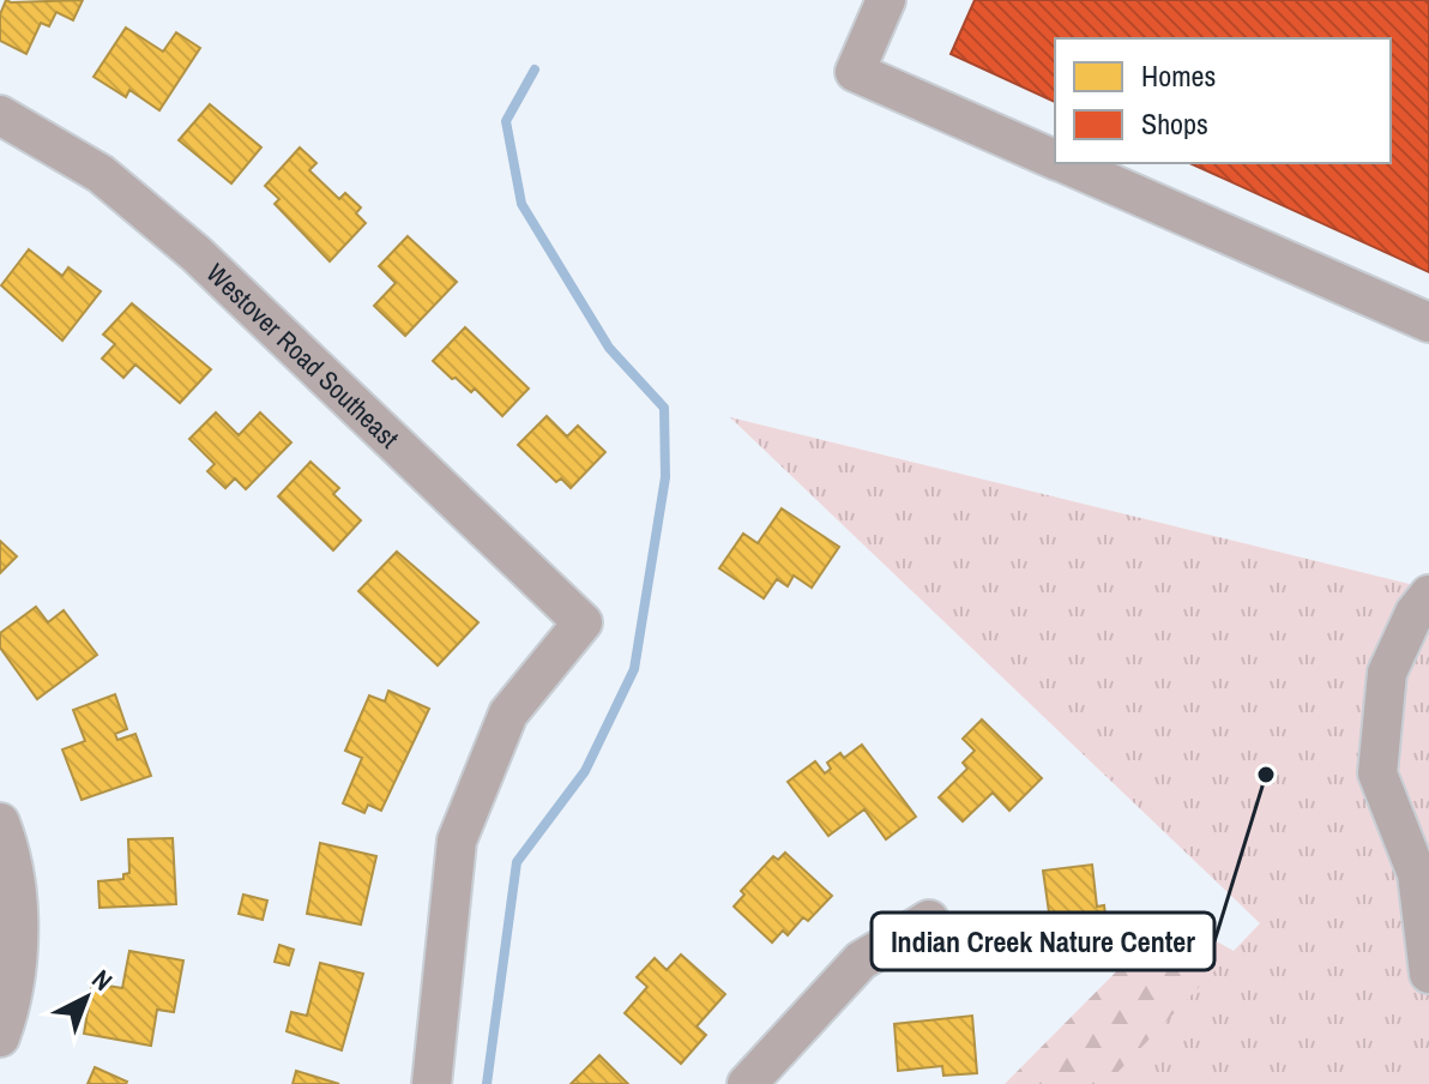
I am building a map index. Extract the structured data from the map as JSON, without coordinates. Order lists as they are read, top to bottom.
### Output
{
  "streets": {
    "street": ["Westover Road Southeast"]
  },
  "places": ["Indian Creek Nature Center"],
  "legend": ["Homes", "Shops"],
  "north": "top right"
}
